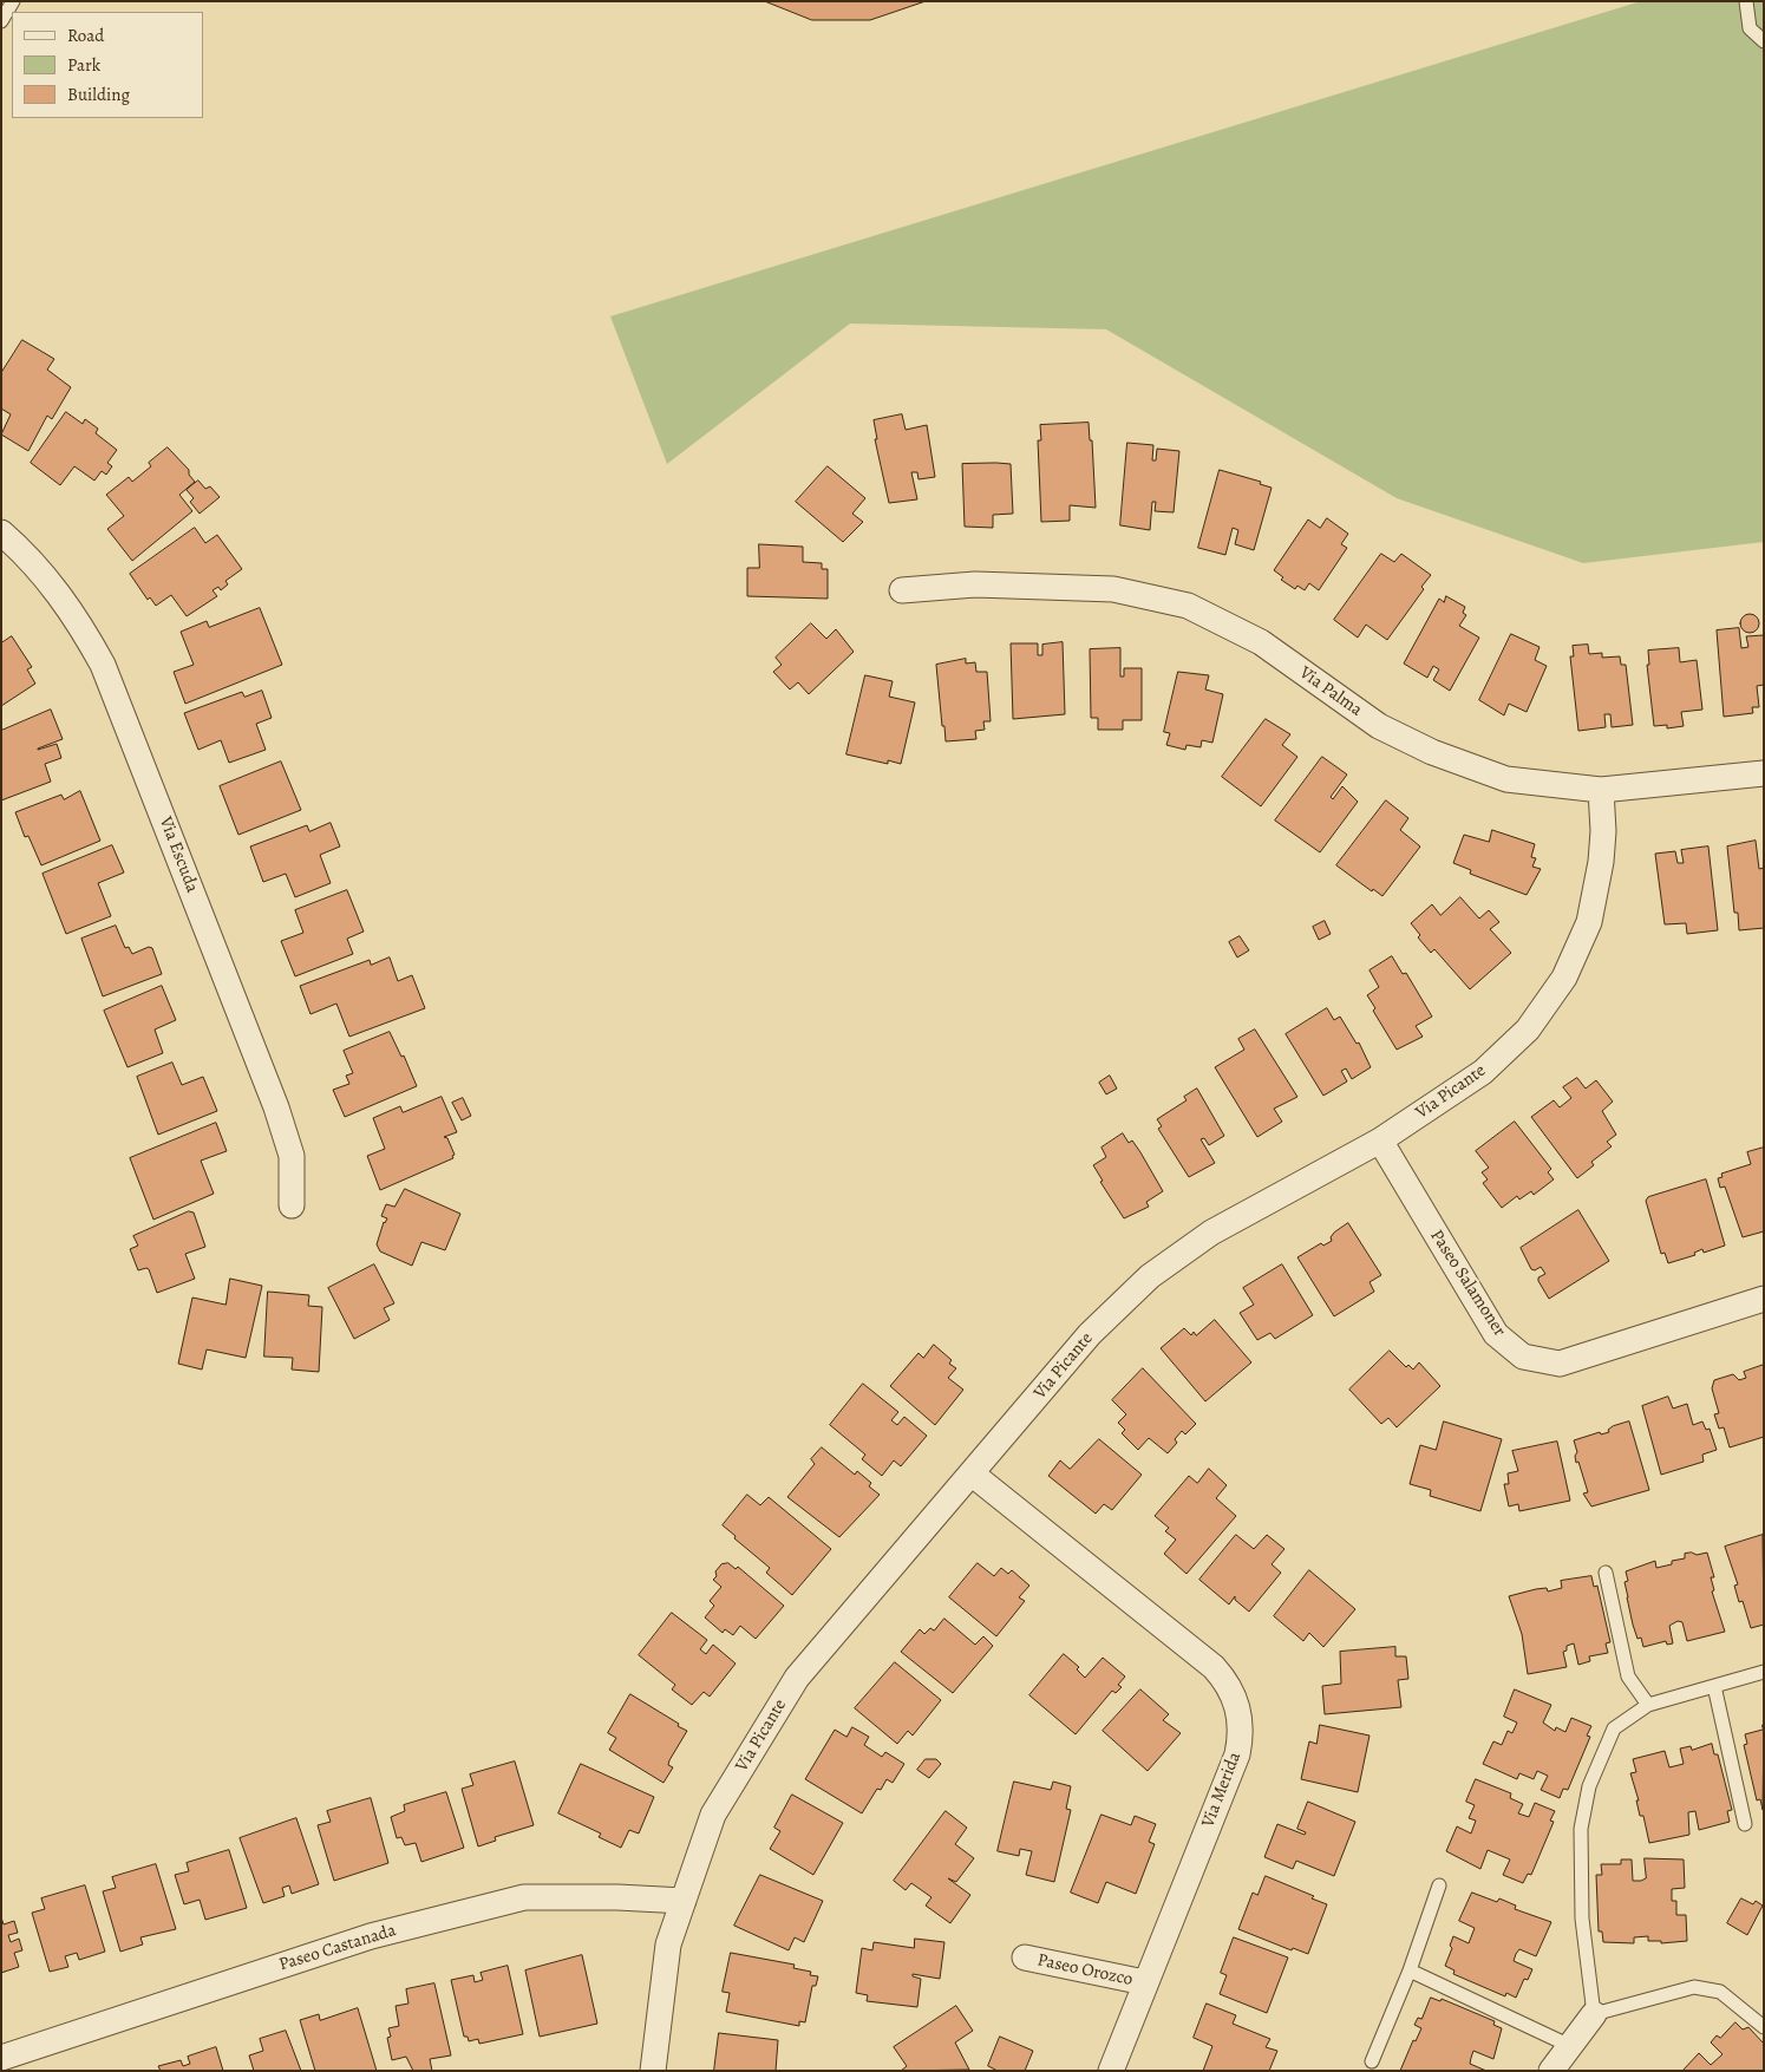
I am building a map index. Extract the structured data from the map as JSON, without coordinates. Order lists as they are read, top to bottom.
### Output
{
  "streets": {
    "street": [
      "Via Palma",
      "Via Escuda",
      "Via Picante",
      "Paseo Salamoner",
      "Via Merida",
      "Paseo Castanada",
      "Paseo Orozco"
    ]
  },
  "crossings": [
    ["Via Palma", "Via Picante"],
    ["Via Picante", "Paseo Salamoner"],
    ["Via Picante", "Via Merida"],
    ["Via Picante", "Paseo Castanada"],
    ["Via Merida", "Paseo Orozco"]
  ],
  "legend": ["Road", "Park", "Building"]
}
